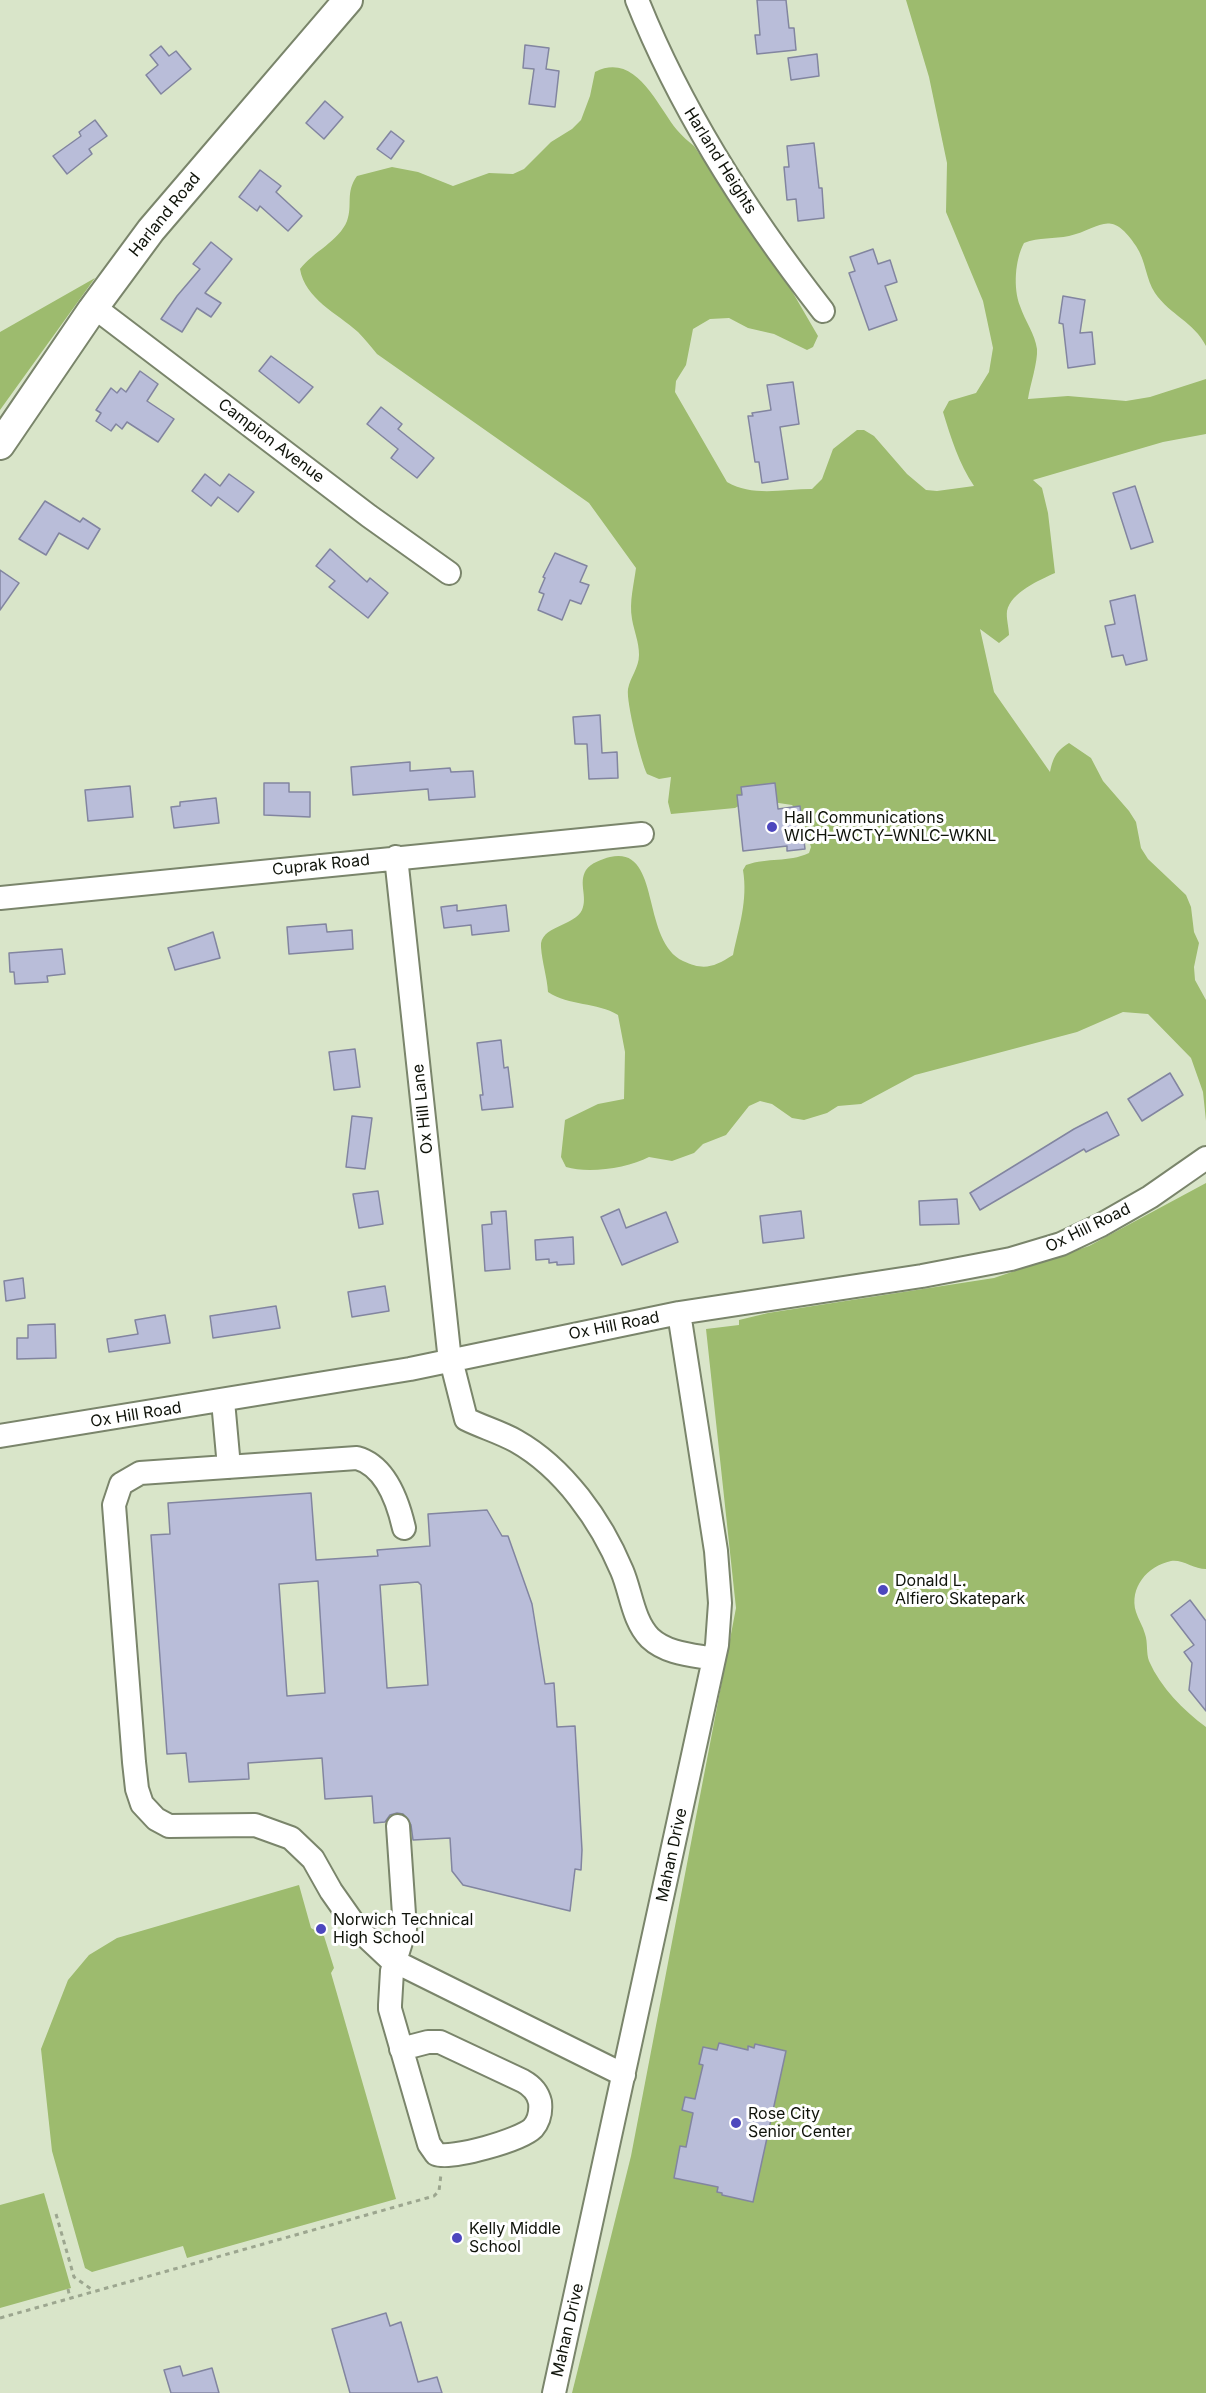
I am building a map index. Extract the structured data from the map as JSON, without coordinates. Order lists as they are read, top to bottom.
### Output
{
  "streets": {
    "main road": ["Harland Road"],
    "street": [
      "Harland Heights",
      "Campion Avenue",
      "Cuprak Road",
      "Ox Hill Lane",
      "Ox Hill Road",
      "Mahan Drive"
    ]
  },
  "crossings": [
    ["Harland Road", "Campion Avenue"],
    ["Cuprak Road", "Ox Hill Lane"],
    ["Ox Hill Lane", "Ox Hill Road"],
    ["Ox Hill Lane", "Mahan Drive"],
    ["Ox Hill Road", "Mahan Drive"]
  ],
  "places": [
    "Hall Communications WICH–WCTY–WNLC–WKNL",
    "Donald L. Alfiero Skatepark",
    "Norwich Technical High School",
    "Rose City Senior Center",
    "Kelly Middle School"
  ]
}
